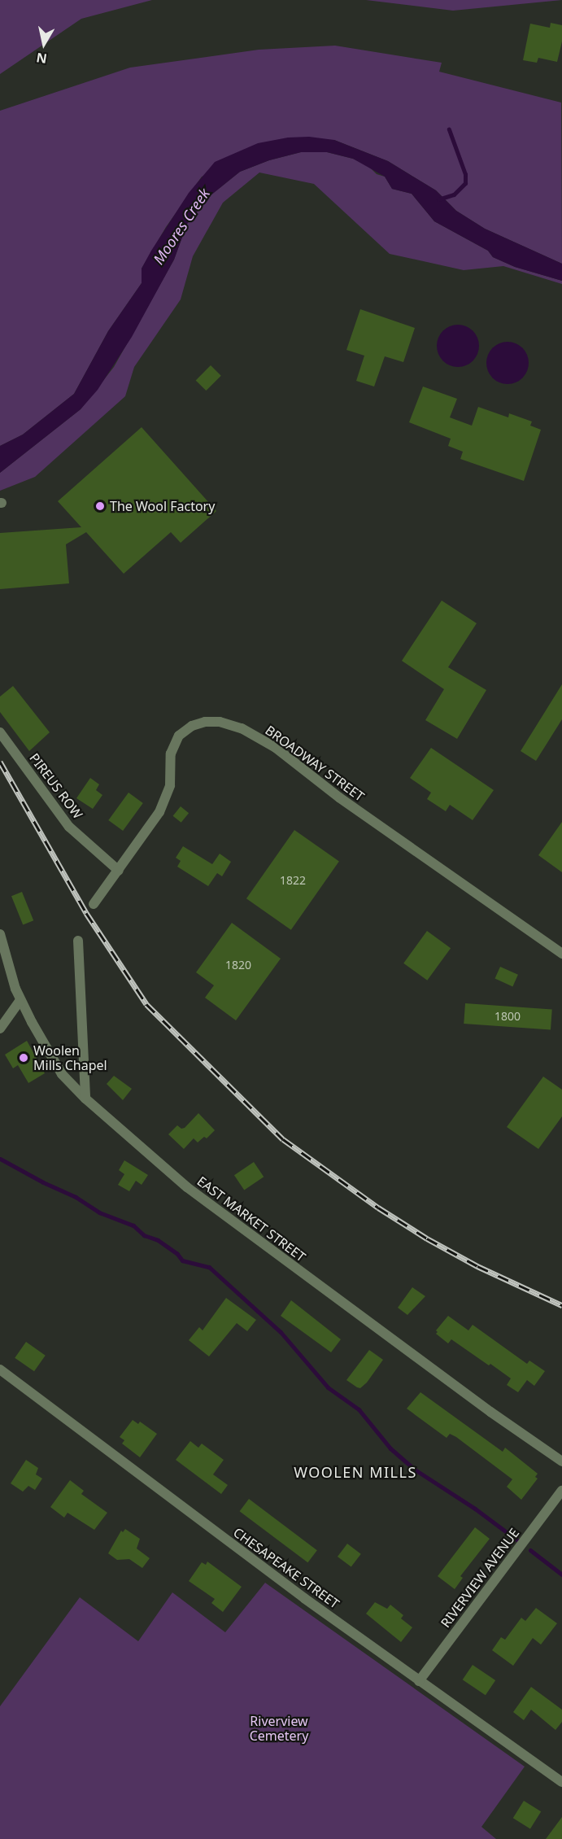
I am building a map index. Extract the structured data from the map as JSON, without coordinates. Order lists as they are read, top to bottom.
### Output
{
  "streets": {
    "street": [
      "BROADWAY STREET",
      "PIREUS ROW",
      "EAST MARKET STREET",
      "CHESAPEAKE STREET",
      "RIVERVIEW AVENUE"
    ]
  },
  "crossings": [
    ["BROADWAY STREET", "PIREUS ROW"],
    ["CHESAPEAKE STREET", "RIVERVIEW AVENUE"]
  ],
  "districts": ["WOOLEN MILLS"],
  "water": ["Moores Creek"],
  "parks": ["Riverview Cemetery"],
  "places": ["The Wool Factory", "Woolen Mills Chapel"],
  "house_numbers": ["1822", "1820", "1800"],
  "north": "bottom"
}
